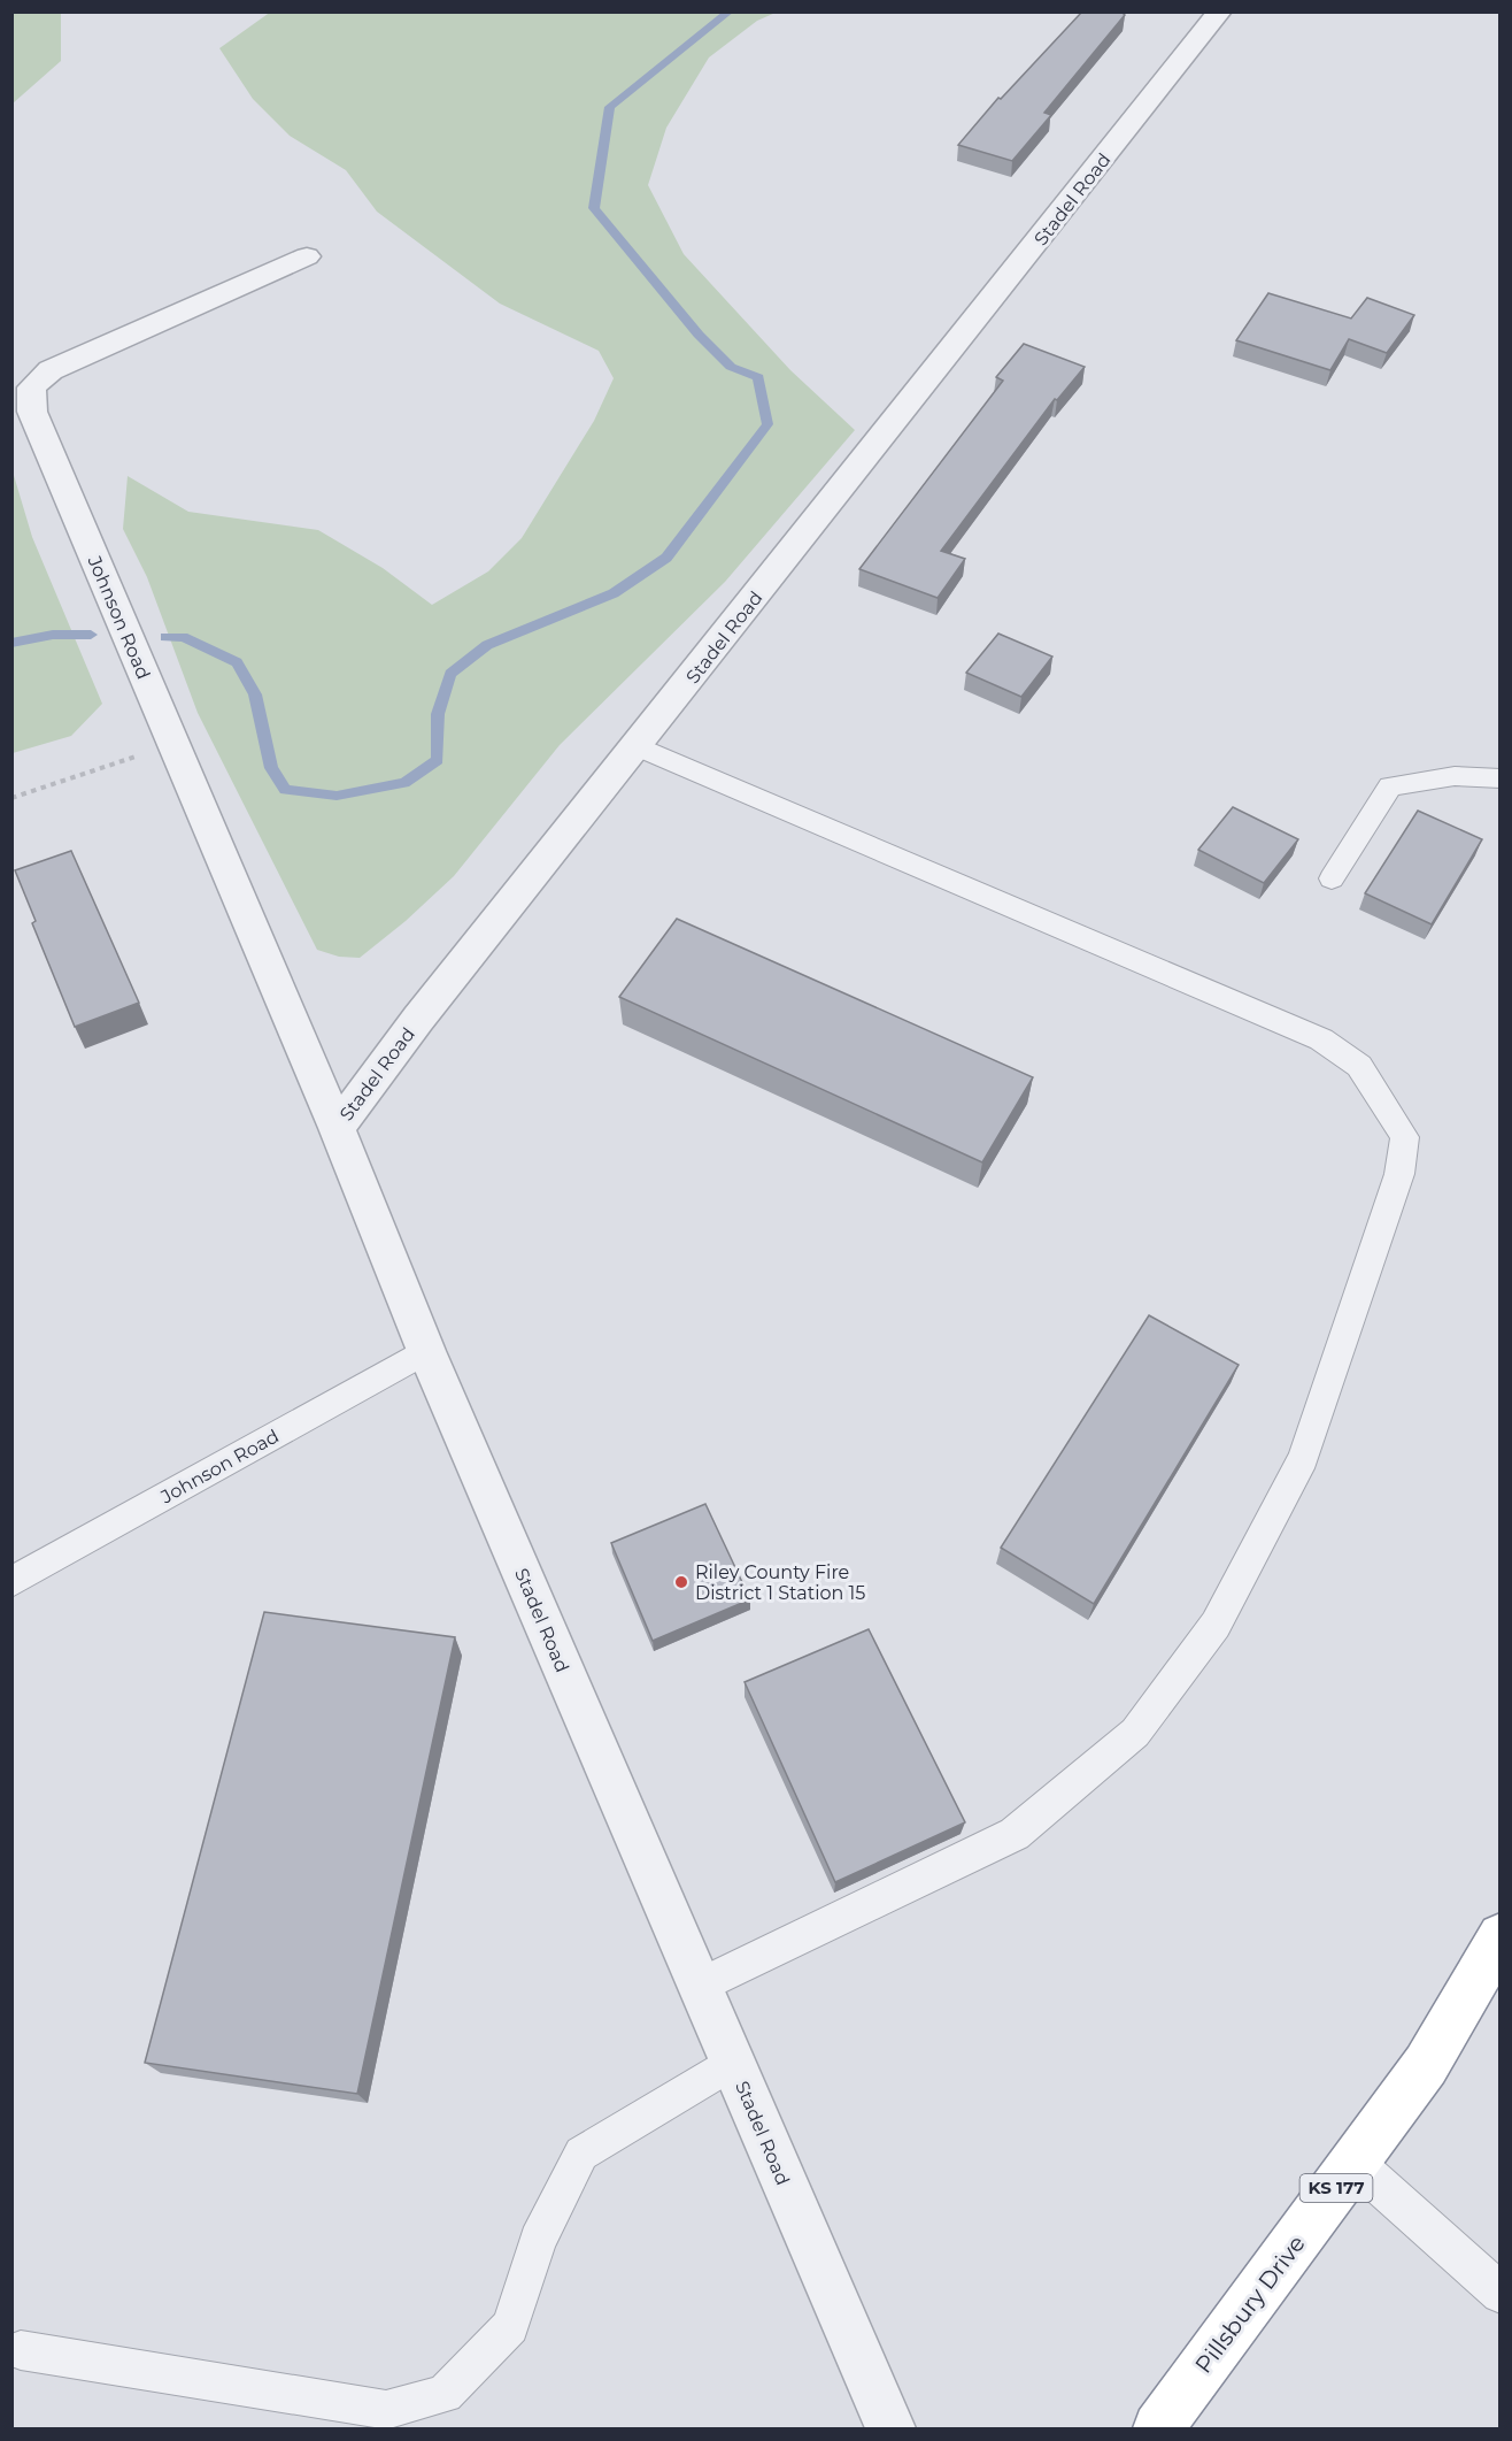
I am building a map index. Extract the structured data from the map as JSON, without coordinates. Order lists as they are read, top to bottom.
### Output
{
  "streets": {
    "highway": ["KS 177", "Pillsbury Drive"],
    "street": ["Stadel Road", "Johnson Road"]
  },
  "crossings": [
    ["Stadel Road", "Johnson Road"]
  ],
  "places": ["Riley County Fire District 1 Station 15"]
}
